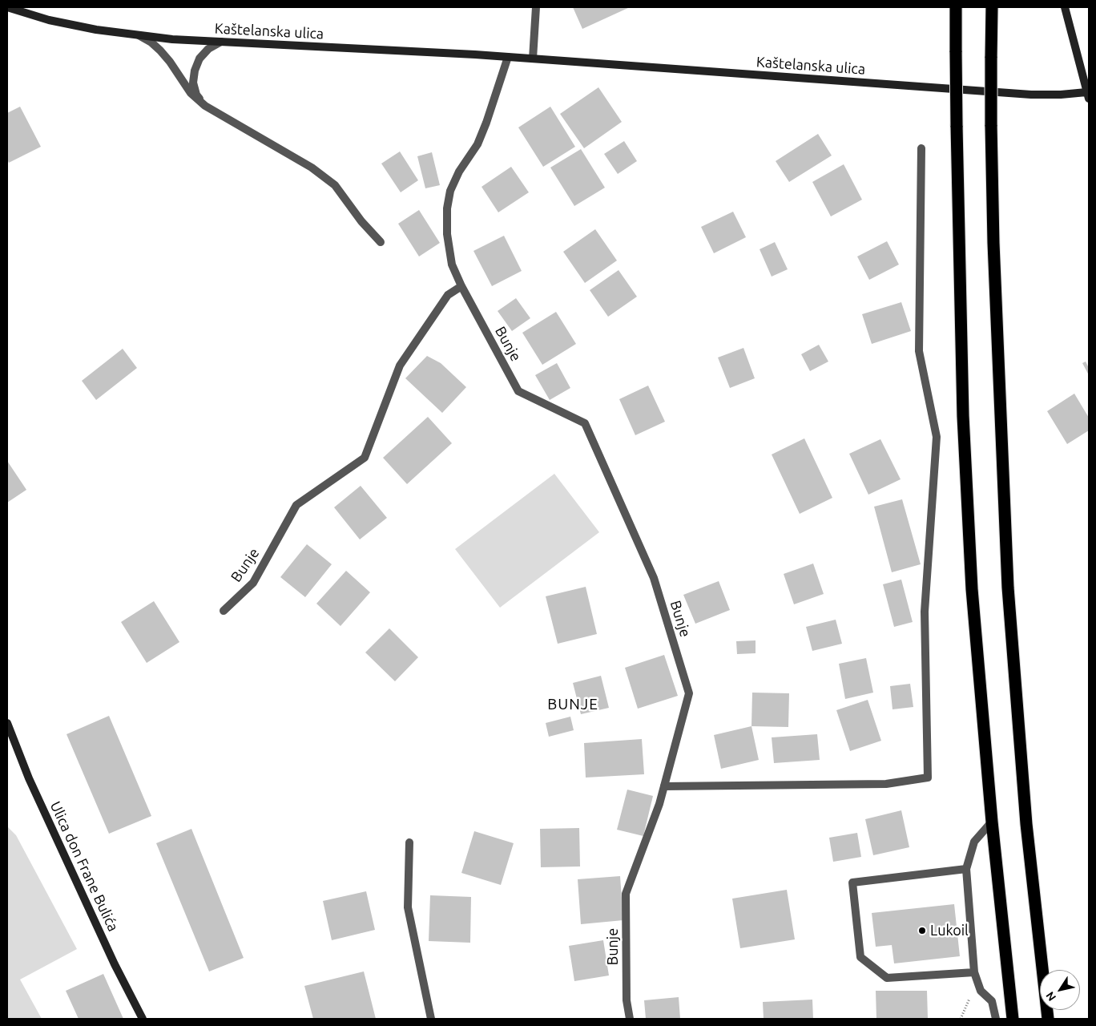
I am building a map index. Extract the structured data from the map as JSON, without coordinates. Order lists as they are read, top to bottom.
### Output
{
  "streets": {
    "street": ["Kaštelanska ulica", "Bunje", "Ulica don Frane Bulića"]
  },
  "crossings": [
    ["Kaštelanska ulica", "Bunje"]
  ],
  "districts": ["BUNJE"],
  "places": ["Lukoil"],
  "north": "bottom left"
}
